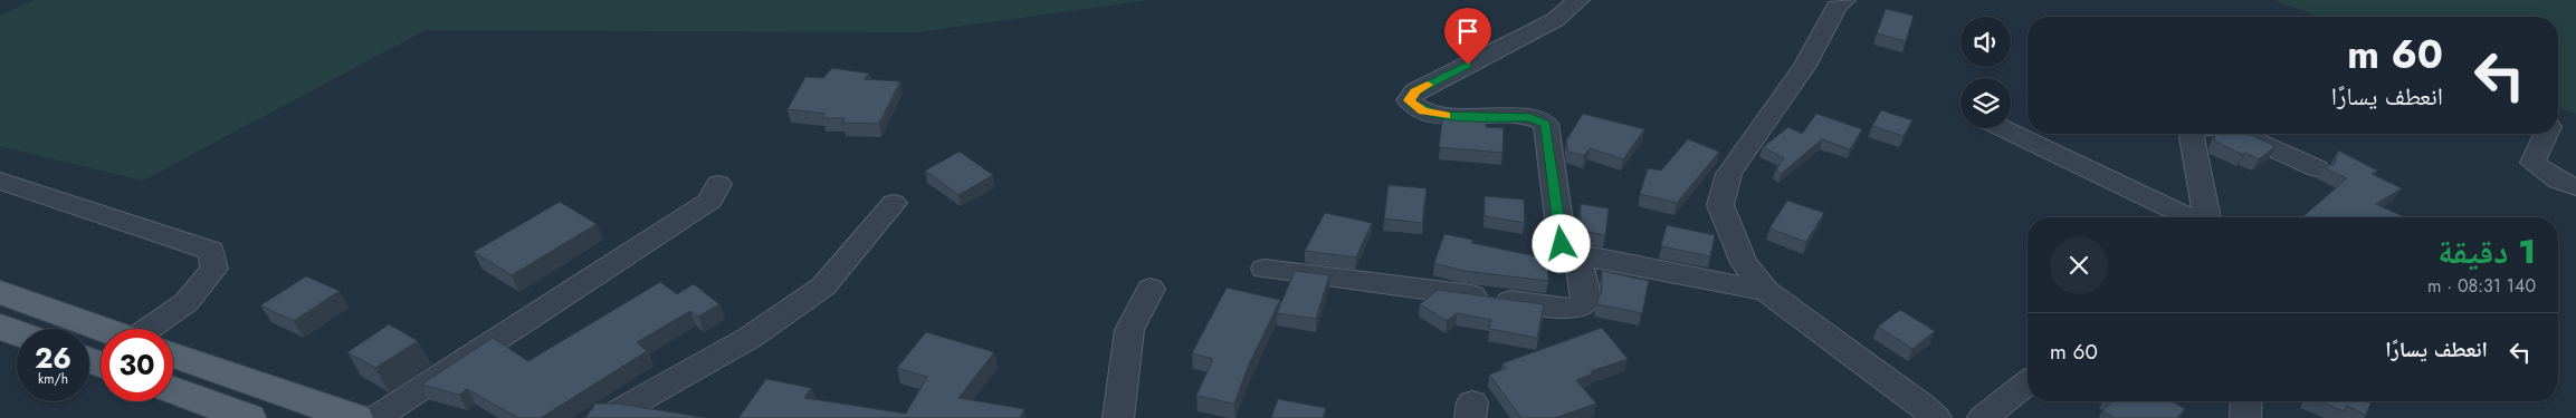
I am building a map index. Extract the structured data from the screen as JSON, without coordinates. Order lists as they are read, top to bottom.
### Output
{
  "page": {
    "turn": ["60 m", "انعطف يسارًا"],
    "heading": ["1 دقيقة", "140 m · 08:31"],
    "list": [
      {
        "name": "انعطف يسارًا",
        "value": "60 m"
      }
    ],
    "speed": "26 km/h",
    "limit": "30"
  }
}
